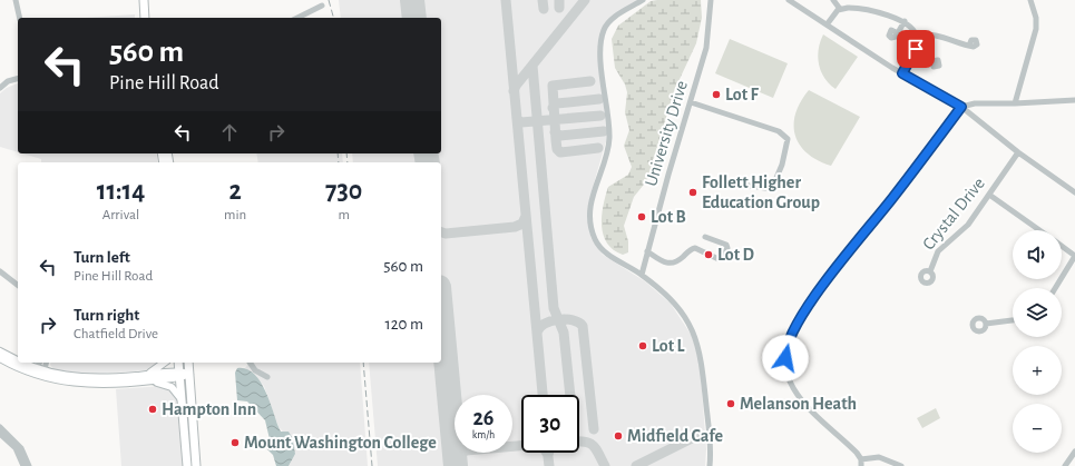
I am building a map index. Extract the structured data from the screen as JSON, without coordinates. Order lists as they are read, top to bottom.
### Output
{
  "streets": {
    "street": ["University Drive", "Crystal Drive"]
  },
  "places": [
    "Lot F",
    "Follett Higher Education Group",
    "Lot B",
    "Lot D",
    "Lot L",
    "Melanson Heath",
    "Hampton Inn",
    "Midfield Cafe",
    "Mount Washington College"
  ],
  "page": {
    "turn": ["560 m", "Pine Hill Road"],
    "eta": [
      "11:14",
      "Arrival",
      "2",
      "min",
      "730",
      "m"
    ],
    "map_buttons": ["+", "−"],
    "list": [
      {
        "name": "Turn left",
        "note": "Pine Hill Road",
        "value": "560 m"
      },
      {
        "name": "Turn right",
        "note": "Chatfield Drive",
        "value": "120 m"
      }
    ],
    "speed": "26 km/h",
    "limit": "30"
  }
}
